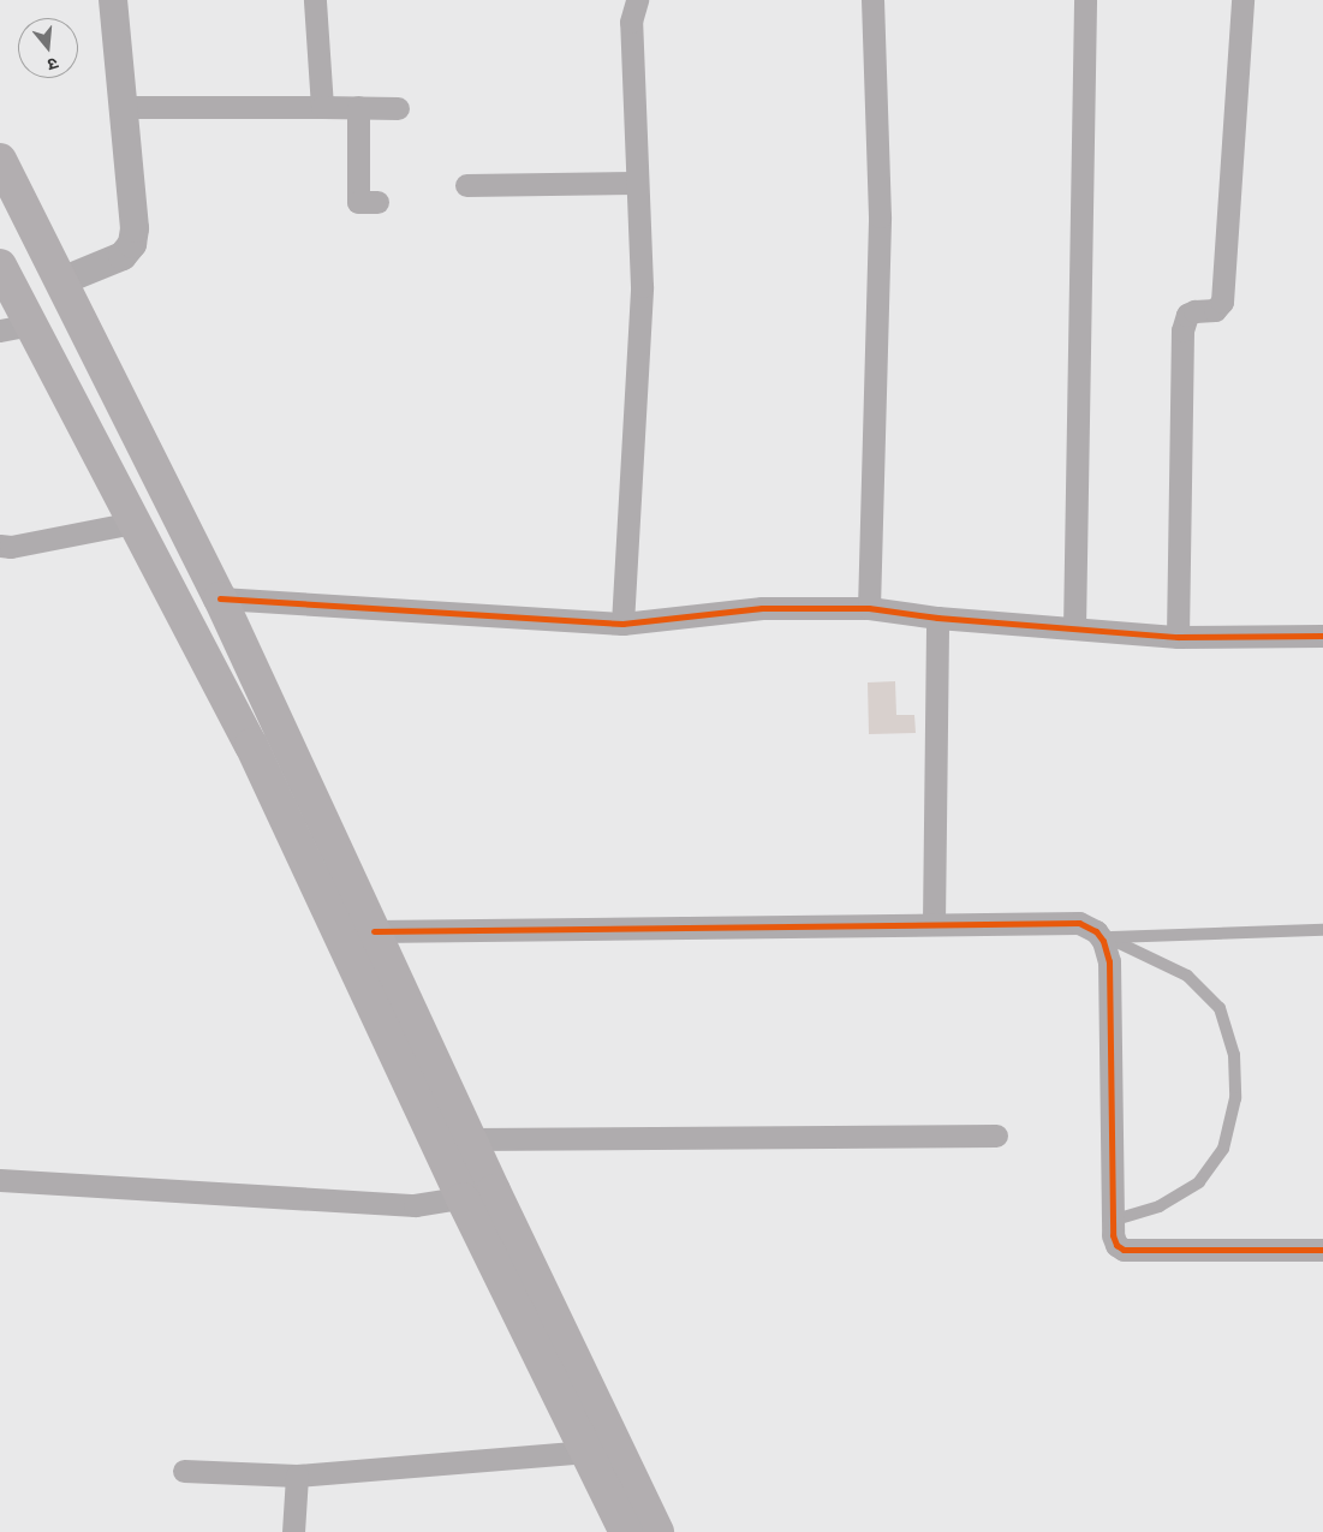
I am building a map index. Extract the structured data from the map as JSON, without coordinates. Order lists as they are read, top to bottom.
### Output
{
  "north": "bottom"
}
